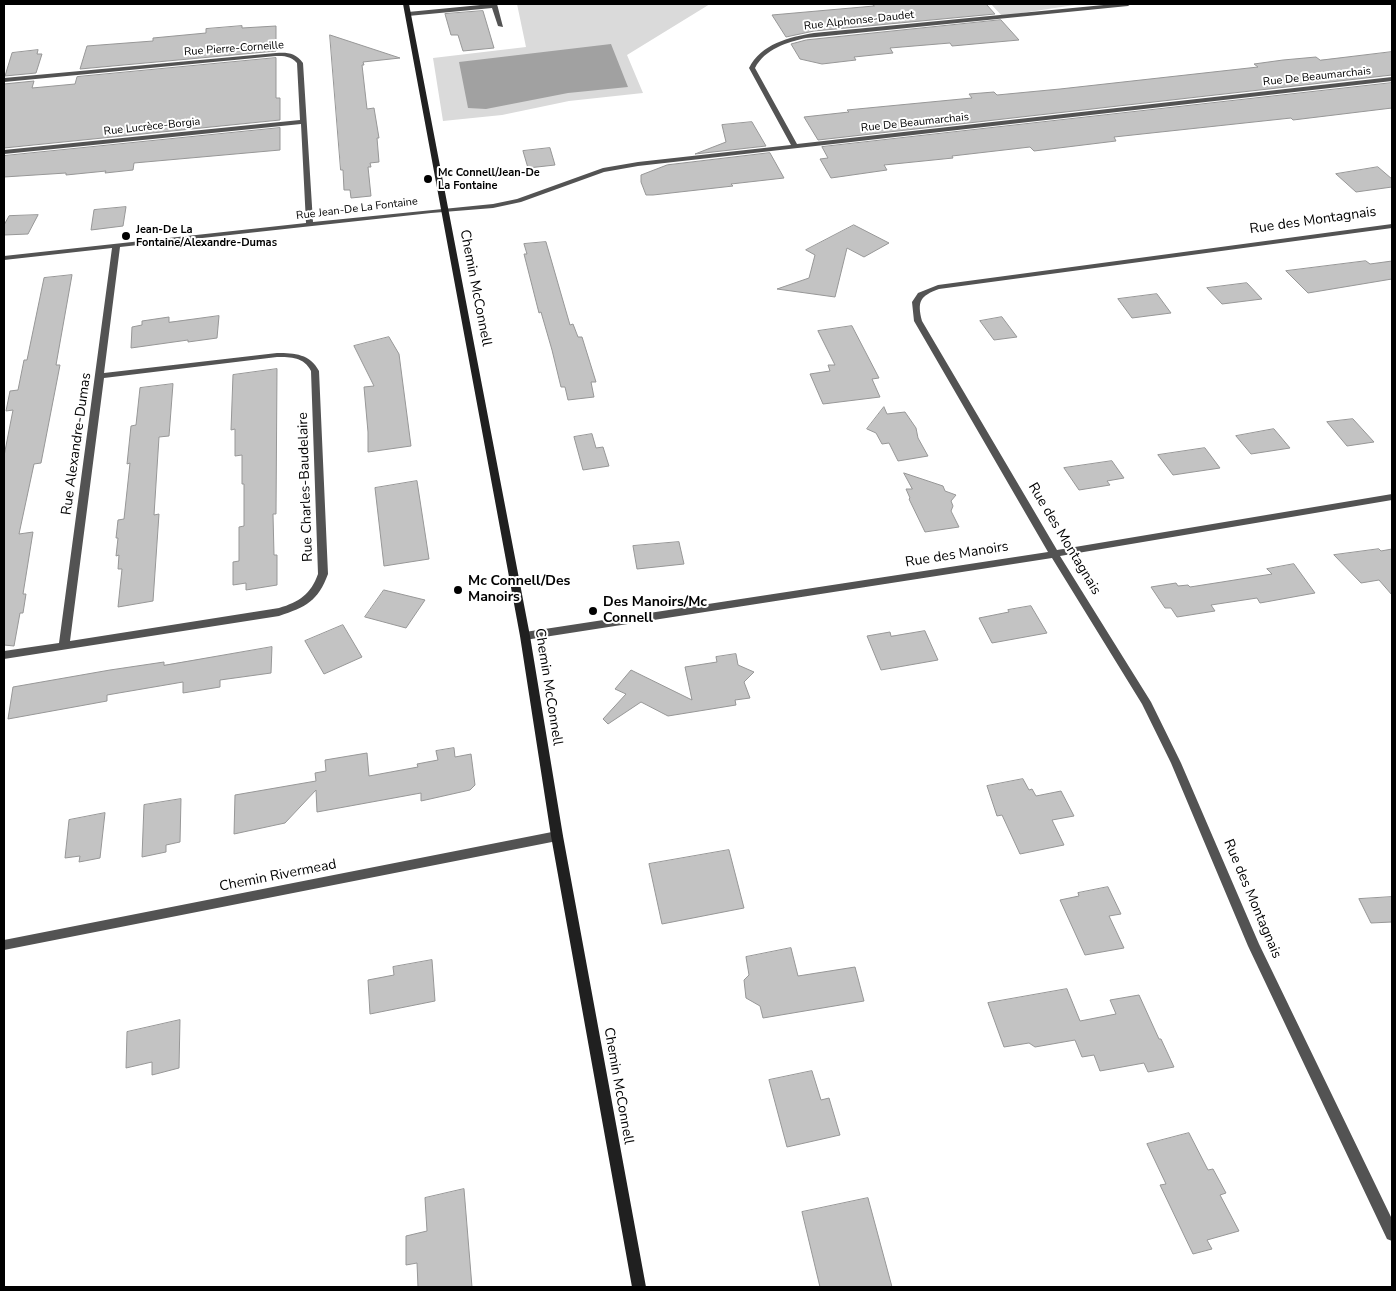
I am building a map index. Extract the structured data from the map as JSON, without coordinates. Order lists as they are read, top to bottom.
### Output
{
  "streets": {
    "street": [
      "Rue Alphonse-Daudet",
      "Rue Pierre-Corneille",
      "Rue De Beaumarchais",
      "Rue Lucrèce-Borgia",
      "Rue Jean-De La Fontaine",
      "Rue des Montagnais",
      "Chemin McConnell",
      "Rue Alexandre-Dumas",
      "Rue Charles-Baudelaire",
      "Rue des Manoirs",
      "Chemin Rivermead"
    ]
  },
  "crossings": [
    ["Rue Alphonse-Daudet", "Rue De Beaumarchais"],
    ["Rue Pierre-Corneille", "Rue Lucrèce-Borgia"],
    ["Rue Pierre-Corneille", "Rue Jean-De La Fontaine"],
    ["Rue De Beaumarchais", "Rue Jean-De La Fontaine"],
    ["Rue De Beaumarchais", "Chemin McConnell"],
    ["Rue Jean-De La Fontaine", "Chemin McConnell"],
    ["Rue Jean-De La Fontaine", "Rue Alexandre-Dumas"],
    ["Rue des Montagnais", "Rue des Manoirs"],
    ["Chemin McConnell", "Rue des Manoirs"],
    ["Chemin McConnell", "Chemin Rivermead"],
    ["Rue Alexandre-Dumas", "Rue Charles-Baudelaire"]
  ],
  "places": [
    "Mc Connell/Jean-De La Fontaine",
    "Jean-De La Fontaine/Alexandre-Dumas",
    "Mc Connell/Des Manoirs",
    "Des Manoirs/Mc Connell"
  ]
}
